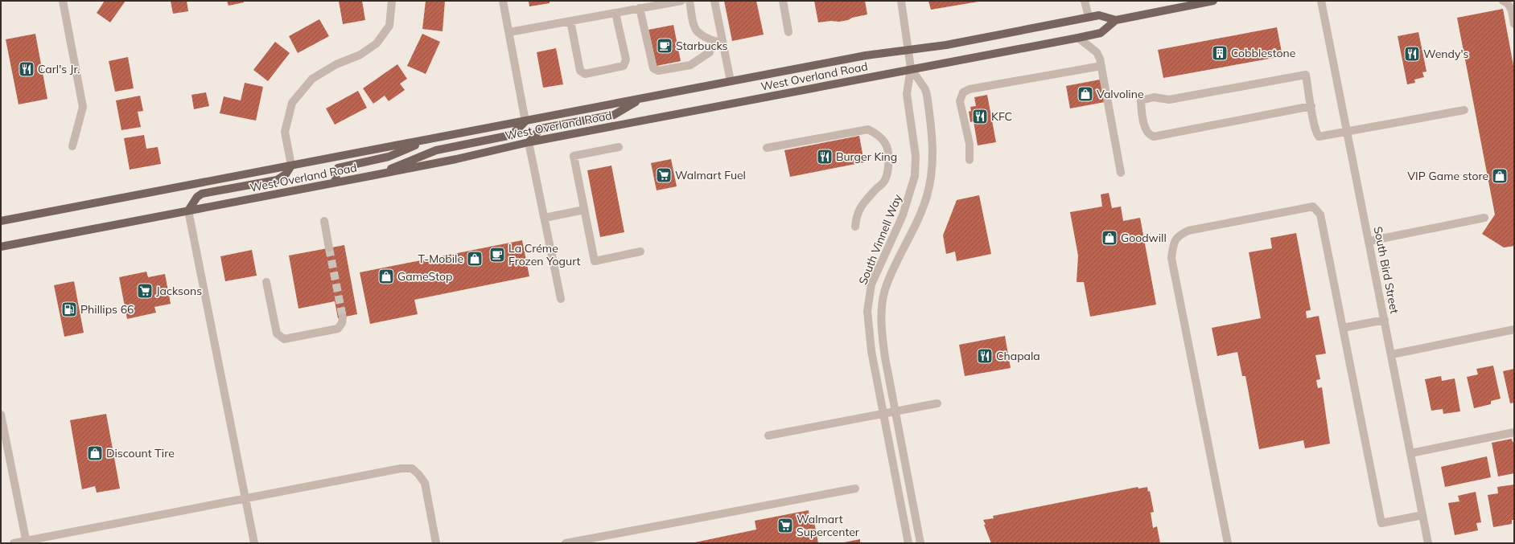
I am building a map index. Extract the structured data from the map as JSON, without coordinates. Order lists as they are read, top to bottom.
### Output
{
  "streets": {
    "main road": ["West Overland Road"],
    "street": ["South Vinnell Way", "South Bird Street"]
  },
  "crossings": [
    ["West Overland Road", "South Vinnell Way"]
  ],
  "places": {
    "cafe": ["Starbucks", "La Créme Frozen Yogurt"],
    "building": ["Cobblestone"],
    "restaurant": [
      "Wendy's",
      "Carl's Jr.",
      "KFC",
      "Burger King",
      "Chapala"
    ],
    "shop": [
      "Valvoline",
      "VIP Game store",
      "Goodwill",
      "T-Mobile",
      "GameStop",
      "Discount Tire"
    ],
    "supermarket": ["Walmart Fuel", "Jacksons", "Walmart Supercenter"],
    "fuel station": ["Phillips 66"]
  }
}
